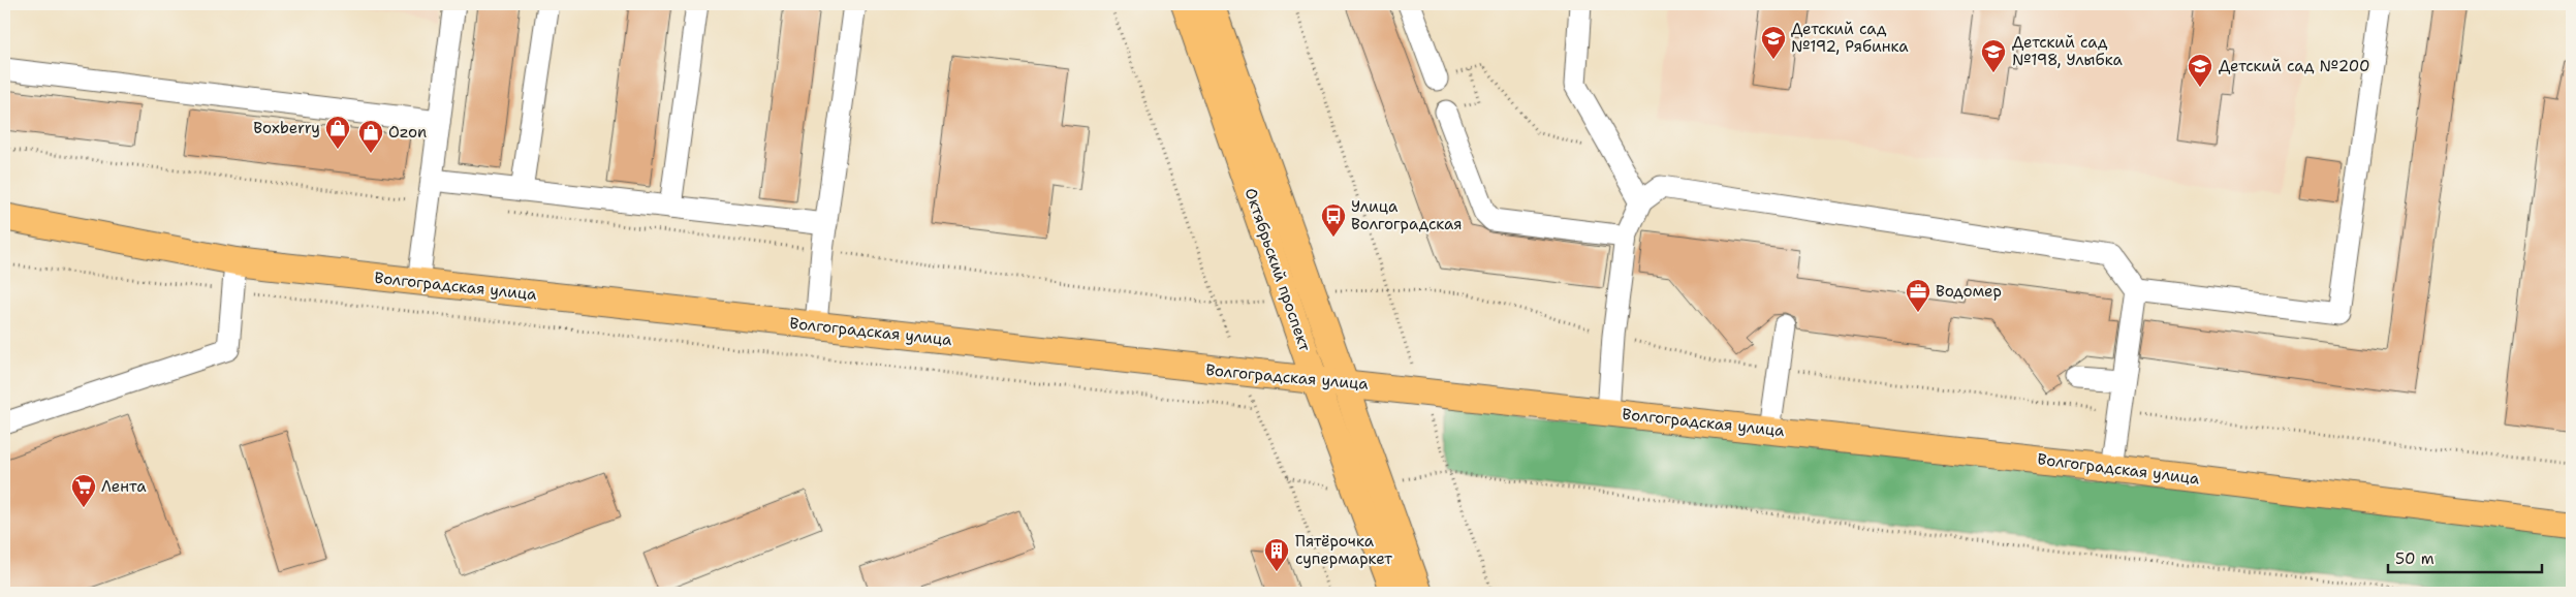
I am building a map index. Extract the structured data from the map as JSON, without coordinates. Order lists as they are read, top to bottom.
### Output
{
  "streets": {
    "main road": ["Октябрьский проспект", "Волгоградская улица"]
  },
  "crossings": [
    ["Октябрьский проспект", "Волгоградская улица"]
  ],
  "places": {
    "school or university": ["Детский сад №192, Рябинка", "Детский сад №198, Улыбка", "Детский сад №200"],
    "shop": ["Boxberry", "Ozon"],
    "bus stop": ["Улица Волгоградская"],
    "office": ["Водомер"],
    "supermarket": ["Лента"],
    "building": ["Пятёрочка супермаркет"]
  },
  "scale_bar": "50 m"
}
